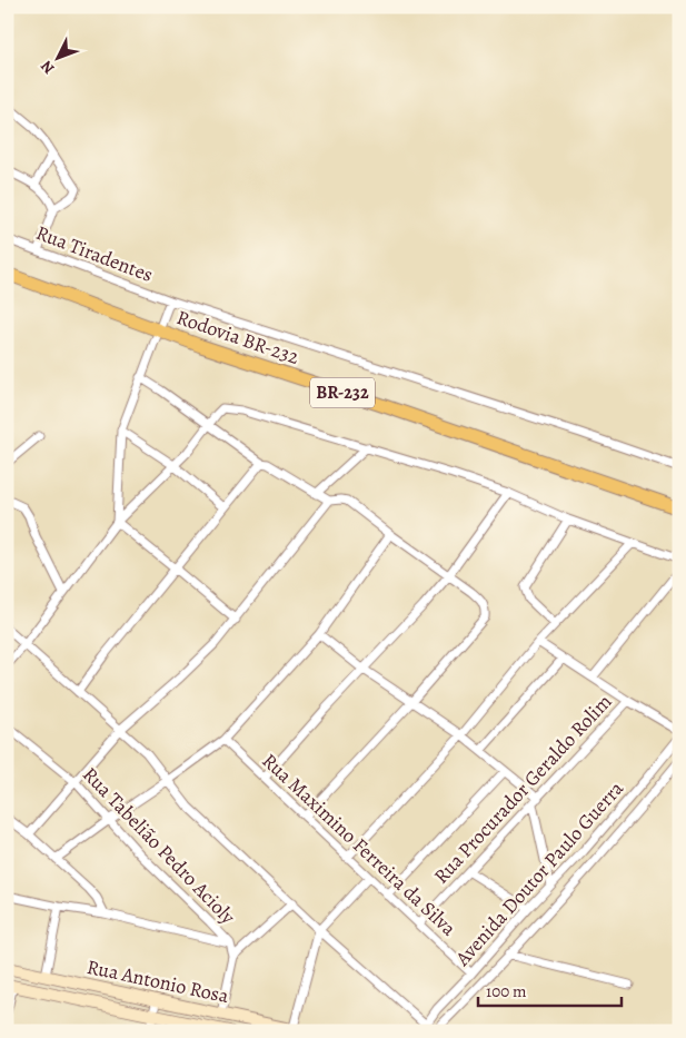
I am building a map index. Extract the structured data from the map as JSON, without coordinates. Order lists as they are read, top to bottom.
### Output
{
  "streets": {
    "highway": ["Rodovia BR-232", "BR-232"],
    "main road": ["Rua Antonio Rosa"],
    "street": [
      "Rua Tiradentes",
      "Rua Procurador Geraldo Rolim",
      "Rua Maximino Ferreira da Silva",
      "Rua Tabelião Pedro Acioly",
      "Avenida Doutor Paulo Guerra"
    ]
  },
  "crossings": [
    ["Rua Procurador Geraldo Rolim", "Rua Maximino Ferreira da Silva"],
    ["Rua Maximino Ferreira da Silva", "Avenida Doutor Paulo Guerra"],
    ["Rua Tabelião Pedro Acioly", "Rua Antonio Rosa"]
  ],
  "scale_bar": "100 m",
  "north": "bottom left"
}
